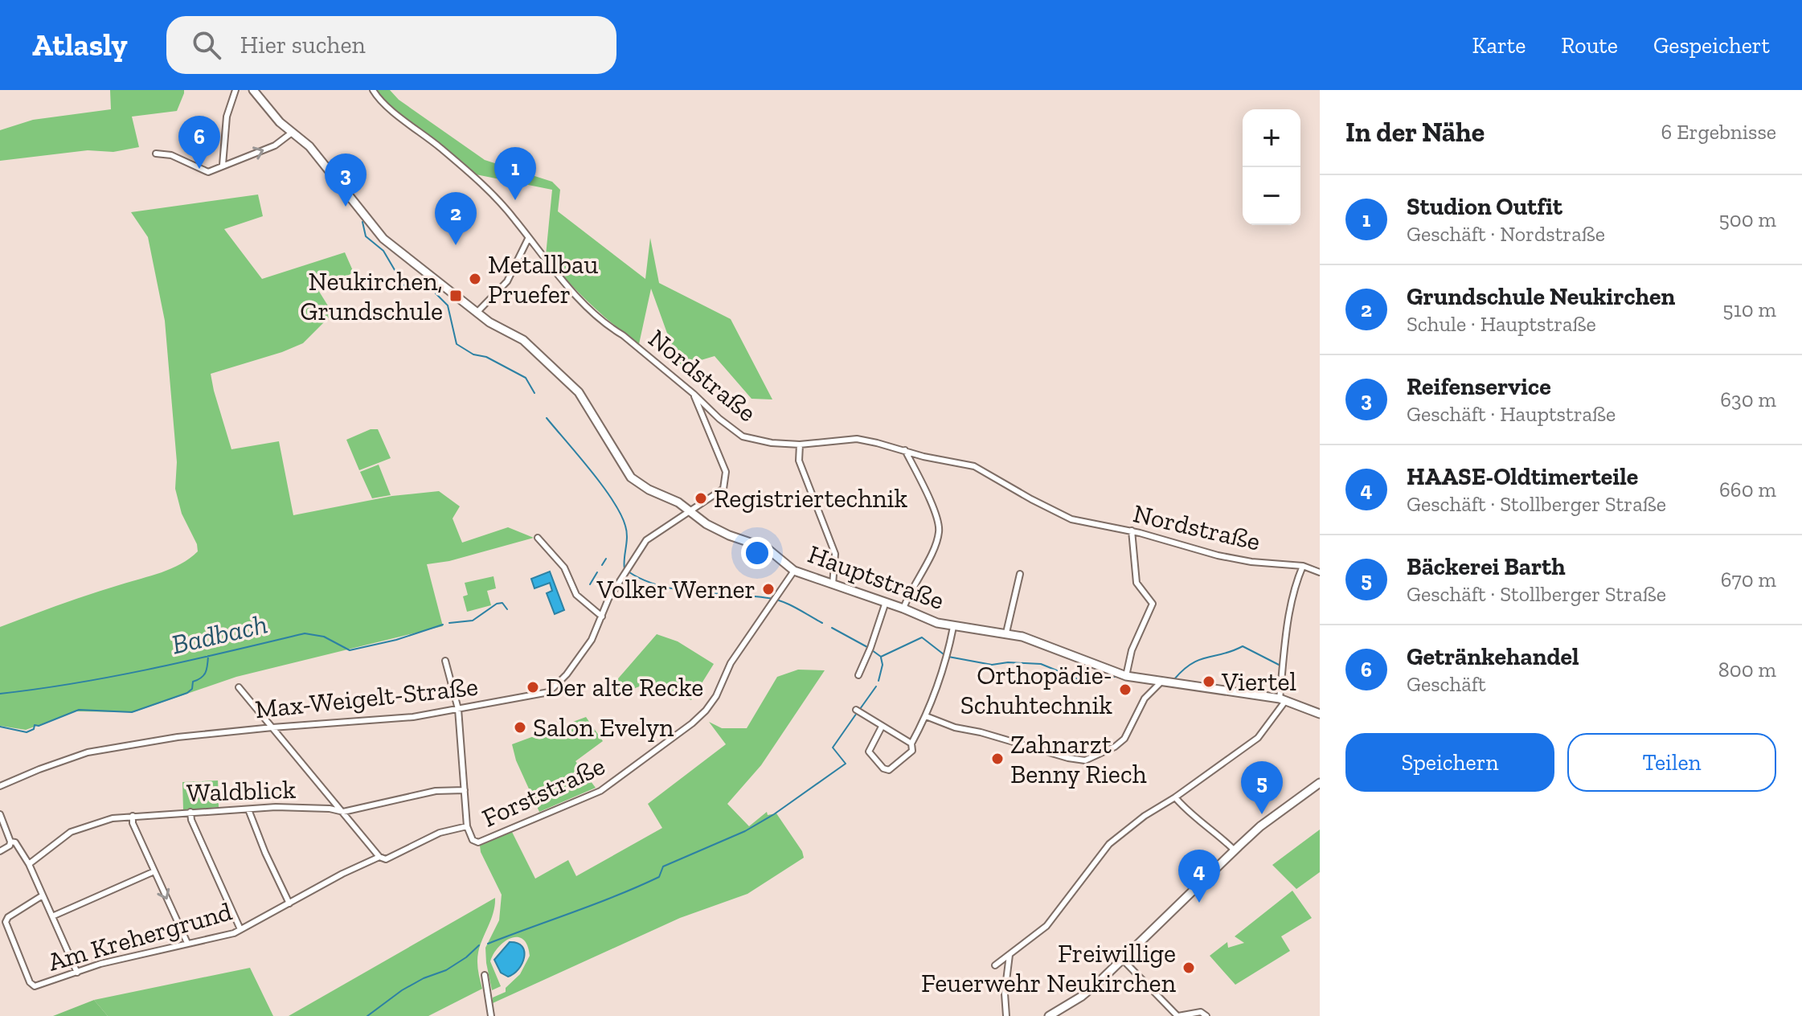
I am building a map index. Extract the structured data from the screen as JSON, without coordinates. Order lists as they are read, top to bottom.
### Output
{
  "streets": {
    "street": [
      "Nordstraße",
      "Hauptstraße",
      "Max-Weigelt-Straße",
      "Waldblick",
      "Forststraße",
      "Am Krehergrund"
    ]
  },
  "crossings": [
    ["Nordstraße", "Max-Weigelt-Straße"],
    ["Hauptstraße", "Max-Weigelt-Straße"],
    ["Hauptstraße", "Forststraße"],
    ["Forststraße", "Am Krehergrund"]
  ],
  "water": ["Badbach"],
  "places": {
    "other": [
      "Metallbau Pruefer",
      "Registriertechnik",
      "Volker Werner",
      "Viertel",
      "Der alte Recke",
      "Orthopädie- Schuhtechnik",
      "Salon Evelyn",
      "Zahnarzt Benny Riech",
      "Freiwillige Feuerwehr Neukirchen"
    ],
    "transit": ["Neukirchen, Grundschule"]
  },
  "page": {
    "header": "Atlasly",
    "search": "Hier suchen",
    "nav": ["Karte", "Route", "Gespeichert"],
    "heading": ["In der Nähe", "6 Ergebnisse"],
    "map_buttons": ["+", "−"],
    "pins": [
      "6",
      "1",
      "3",
      "2",
      "5",
      "4"
    ],
    "list": [
      {
        "mark": "1",
        "name": "Studion Outfit",
        "note": "Geschäft · Nordstraße",
        "value": "500 m"
      },
      {
        "mark": "2",
        "name": "Grundschule Neukirchen",
        "note": "Schule · Hauptstraße",
        "value": "510 m"
      },
      {
        "mark": "3",
        "name": "Reifenservice",
        "note": "Geschäft · Hauptstraße",
        "value": "630 m"
      },
      {
        "mark": "4",
        "name": "HAASE-Oldtimerteile",
        "note": "Geschäft · Stollberger Straße",
        "value": "660 m"
      },
      {
        "mark": "5",
        "name": "Bäckerei Barth",
        "note": "Geschäft · Stollberger Straße",
        "value": "670 m"
      },
      {
        "mark": "6",
        "name": "Getränkehandel",
        "note": "Geschäft",
        "value": "800 m"
      }
    ],
    "buttons": ["Speichern", "Teilen"]
  }
}
